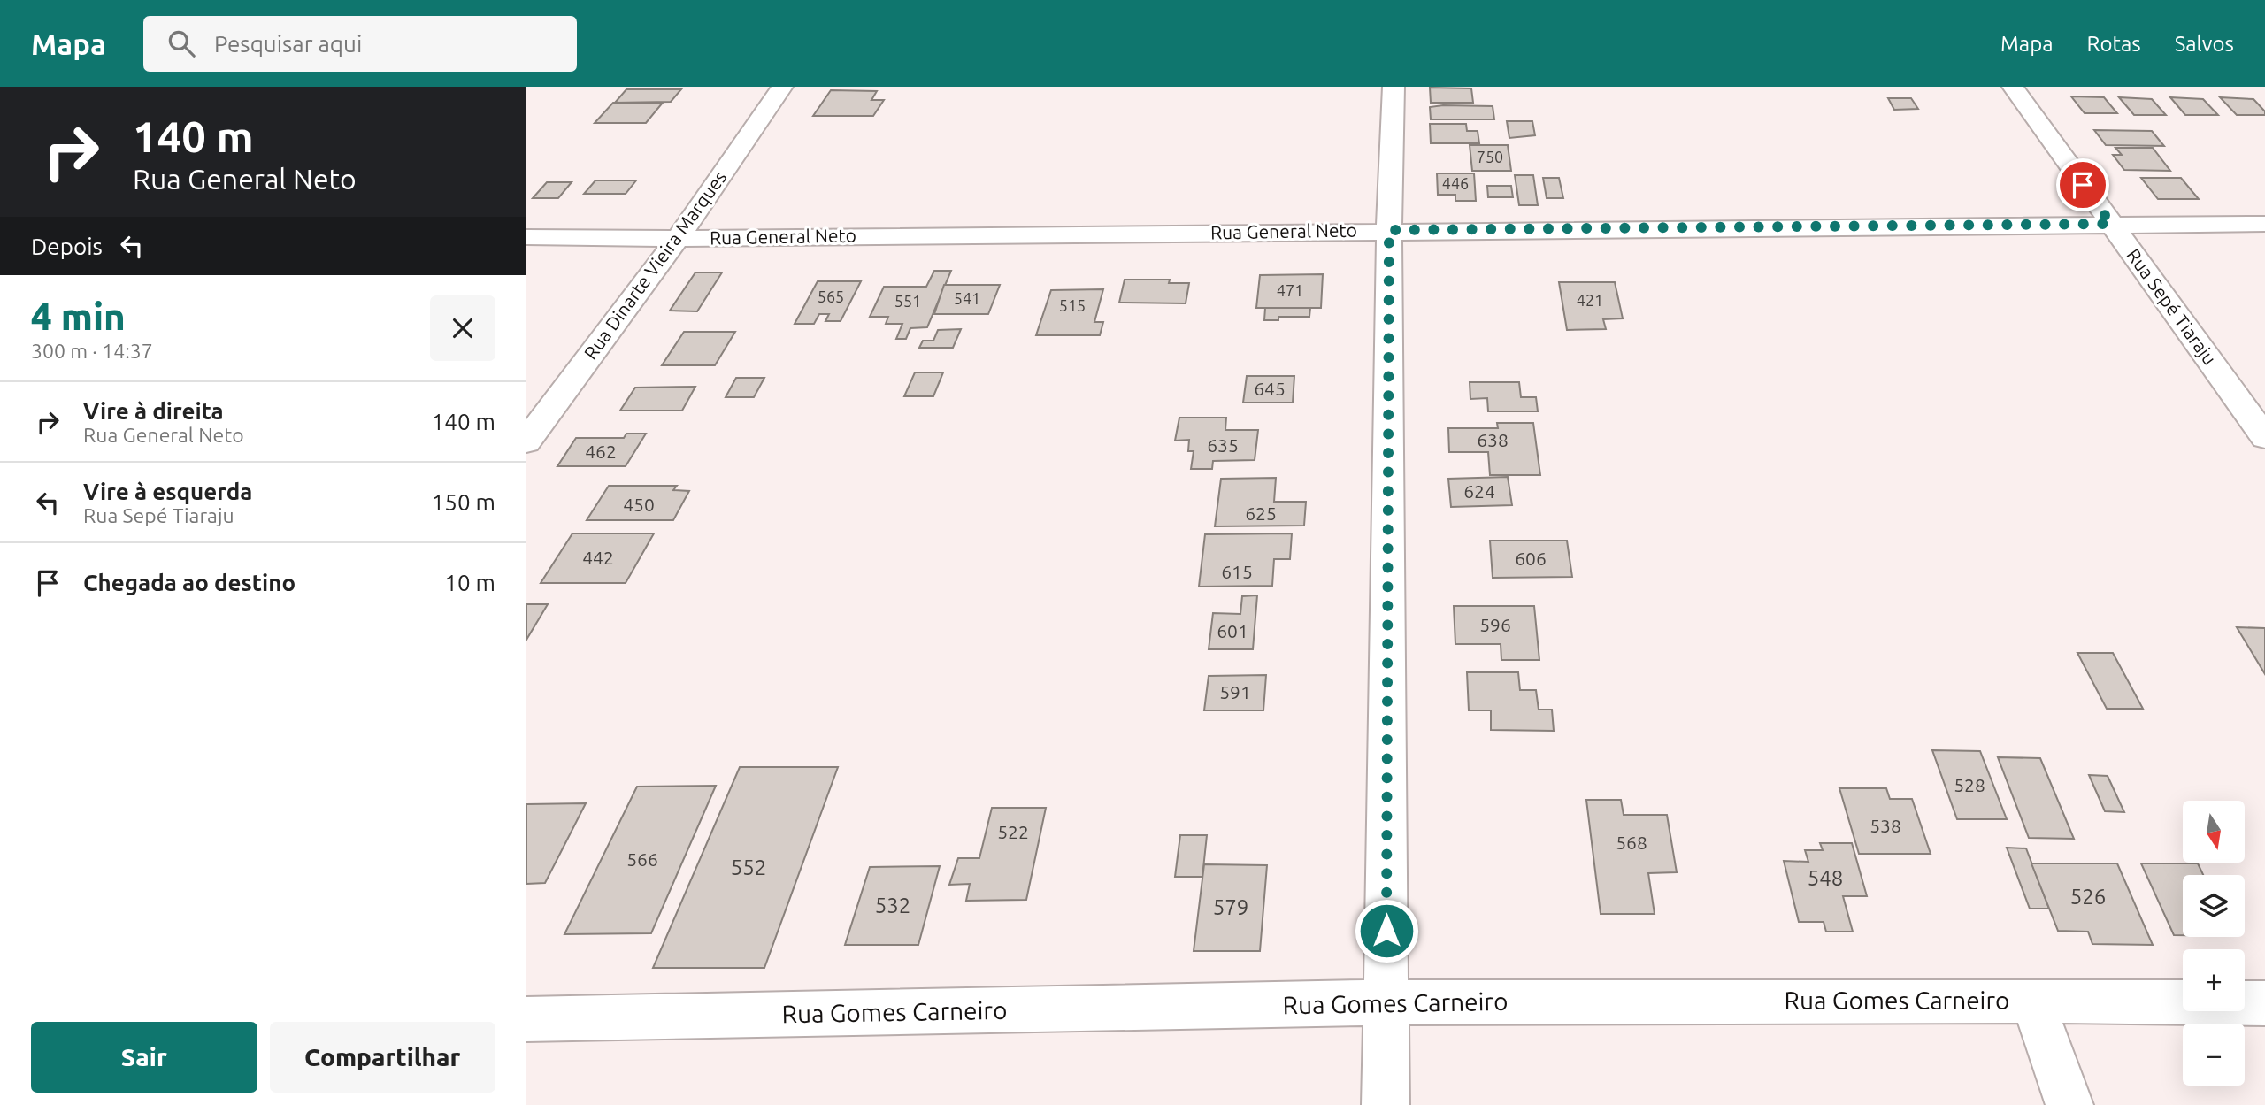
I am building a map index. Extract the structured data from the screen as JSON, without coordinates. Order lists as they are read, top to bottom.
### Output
{
  "streets": {
    "street": [
      "Rua General Neto",
      "Rua Dinarte Vieira Marques",
      "Rua Sepé Tiaraju",
      "Rua Gomes Carneiro"
    ]
  },
  "crossings": [
    ["Rua General Neto", "Rua Dinarte Vieira Marques"],
    ["Rua General Neto", "Rua Sepé Tiaraju"]
  ],
  "house_numbers": [
    "750",
    "446",
    "471",
    "565",
    "541",
    "421",
    "551",
    "515",
    "645",
    "638",
    "635",
    "462",
    "624",
    "450",
    "625",
    "442",
    "606",
    "615",
    "596",
    "601",
    "591",
    "528",
    "538",
    "522",
    "568",
    "566",
    "552",
    "548",
    "526",
    "532",
    "579"
  ],
  "north": "bottom",
  "page": {
    "header": "Mapa",
    "search": "Pesquisar aqui",
    "nav": ["Mapa", "Rotas", "Salvos"],
    "turn": ["140 m", "Rua General Neto"],
    "then": "Depois",
    "heading": ["4 min", "300 m · 14:37"],
    "list": [
      {
        "name": "Vire à direita",
        "note": "Rua General Neto",
        "value": "140 m"
      },
      {
        "name": "Vire à esquerda",
        "note": "Rua Sepé Tiaraju",
        "value": "150 m"
      },
      {
        "name": "Chegada ao destino",
        "value": "10 m"
      }
    ],
    "map_buttons": ["+", "−"],
    "buttons": ["Sair", "Compartilhar"]
  }
}
